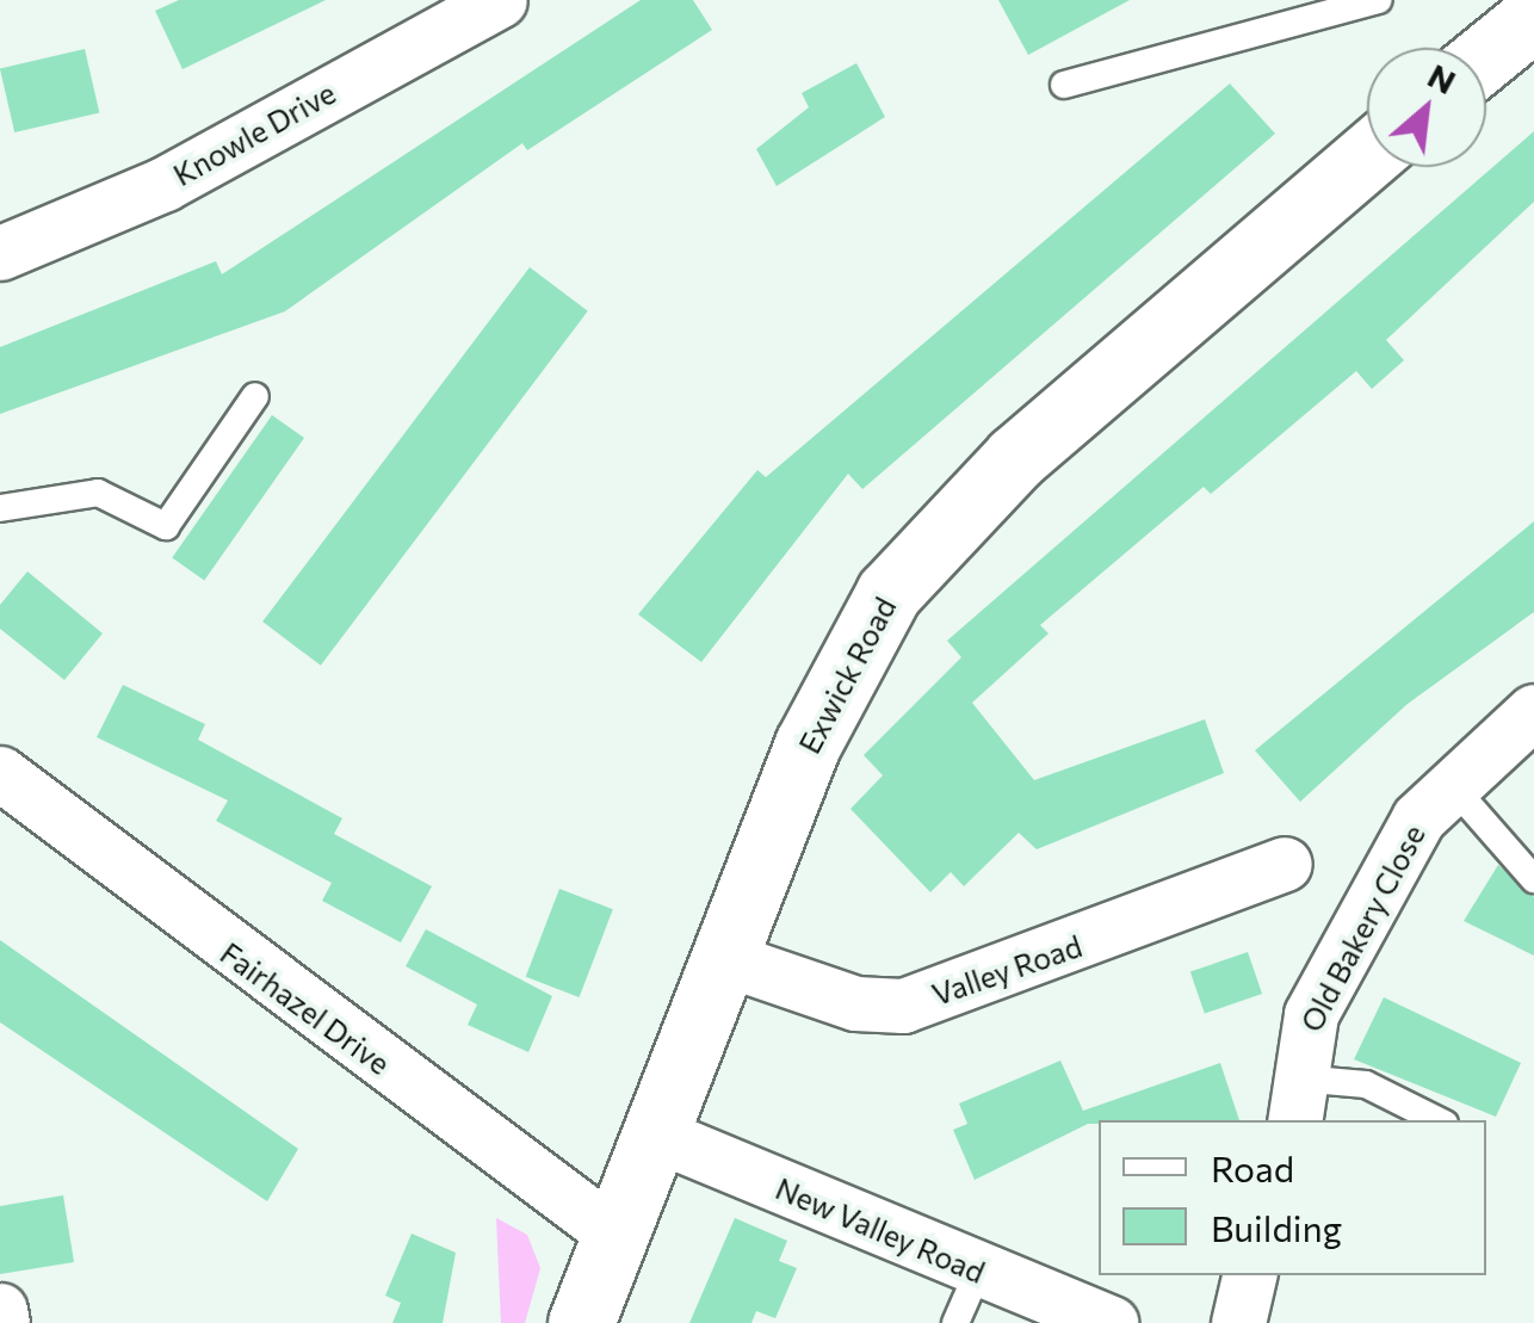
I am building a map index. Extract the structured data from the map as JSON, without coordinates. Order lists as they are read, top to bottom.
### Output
{
  "streets": {
    "street": [
      "Knowle Drive",
      "Exwick Road",
      "Old Bakery Close",
      "Valley Road",
      "Fairhazel Drive",
      "New Valley Road"
    ]
  },
  "crossings": [
    ["Exwick Road", "Valley Road"],
    ["Exwick Road", "Fairhazel Drive"],
    ["Exwick Road", "New Valley Road"]
  ],
  "legend": ["Road", "Building"],
  "north": "top right"
}
